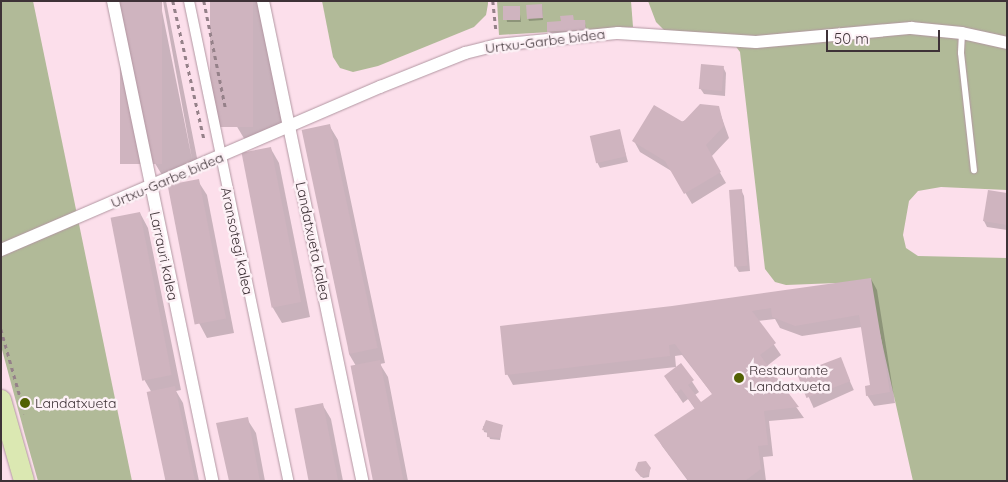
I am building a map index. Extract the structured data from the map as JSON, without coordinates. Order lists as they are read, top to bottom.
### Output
{
  "streets": {
    "street": [
      "Urtxu-Garbe bidea",
      "Aransotegi kalea",
      "Landatxueta kalea",
      "Larrauri kalea"
    ]
  },
  "crossings": [
    ["Urtxu-Garbe bidea", "Aransotegi kalea"],
    ["Urtxu-Garbe bidea", "Landatxueta kalea"],
    ["Urtxu-Garbe bidea", "Larrauri kalea"]
  ],
  "places": ["Restaurante Landatxueta", "Landatxueta"],
  "scale_bar": "50 m"
}
